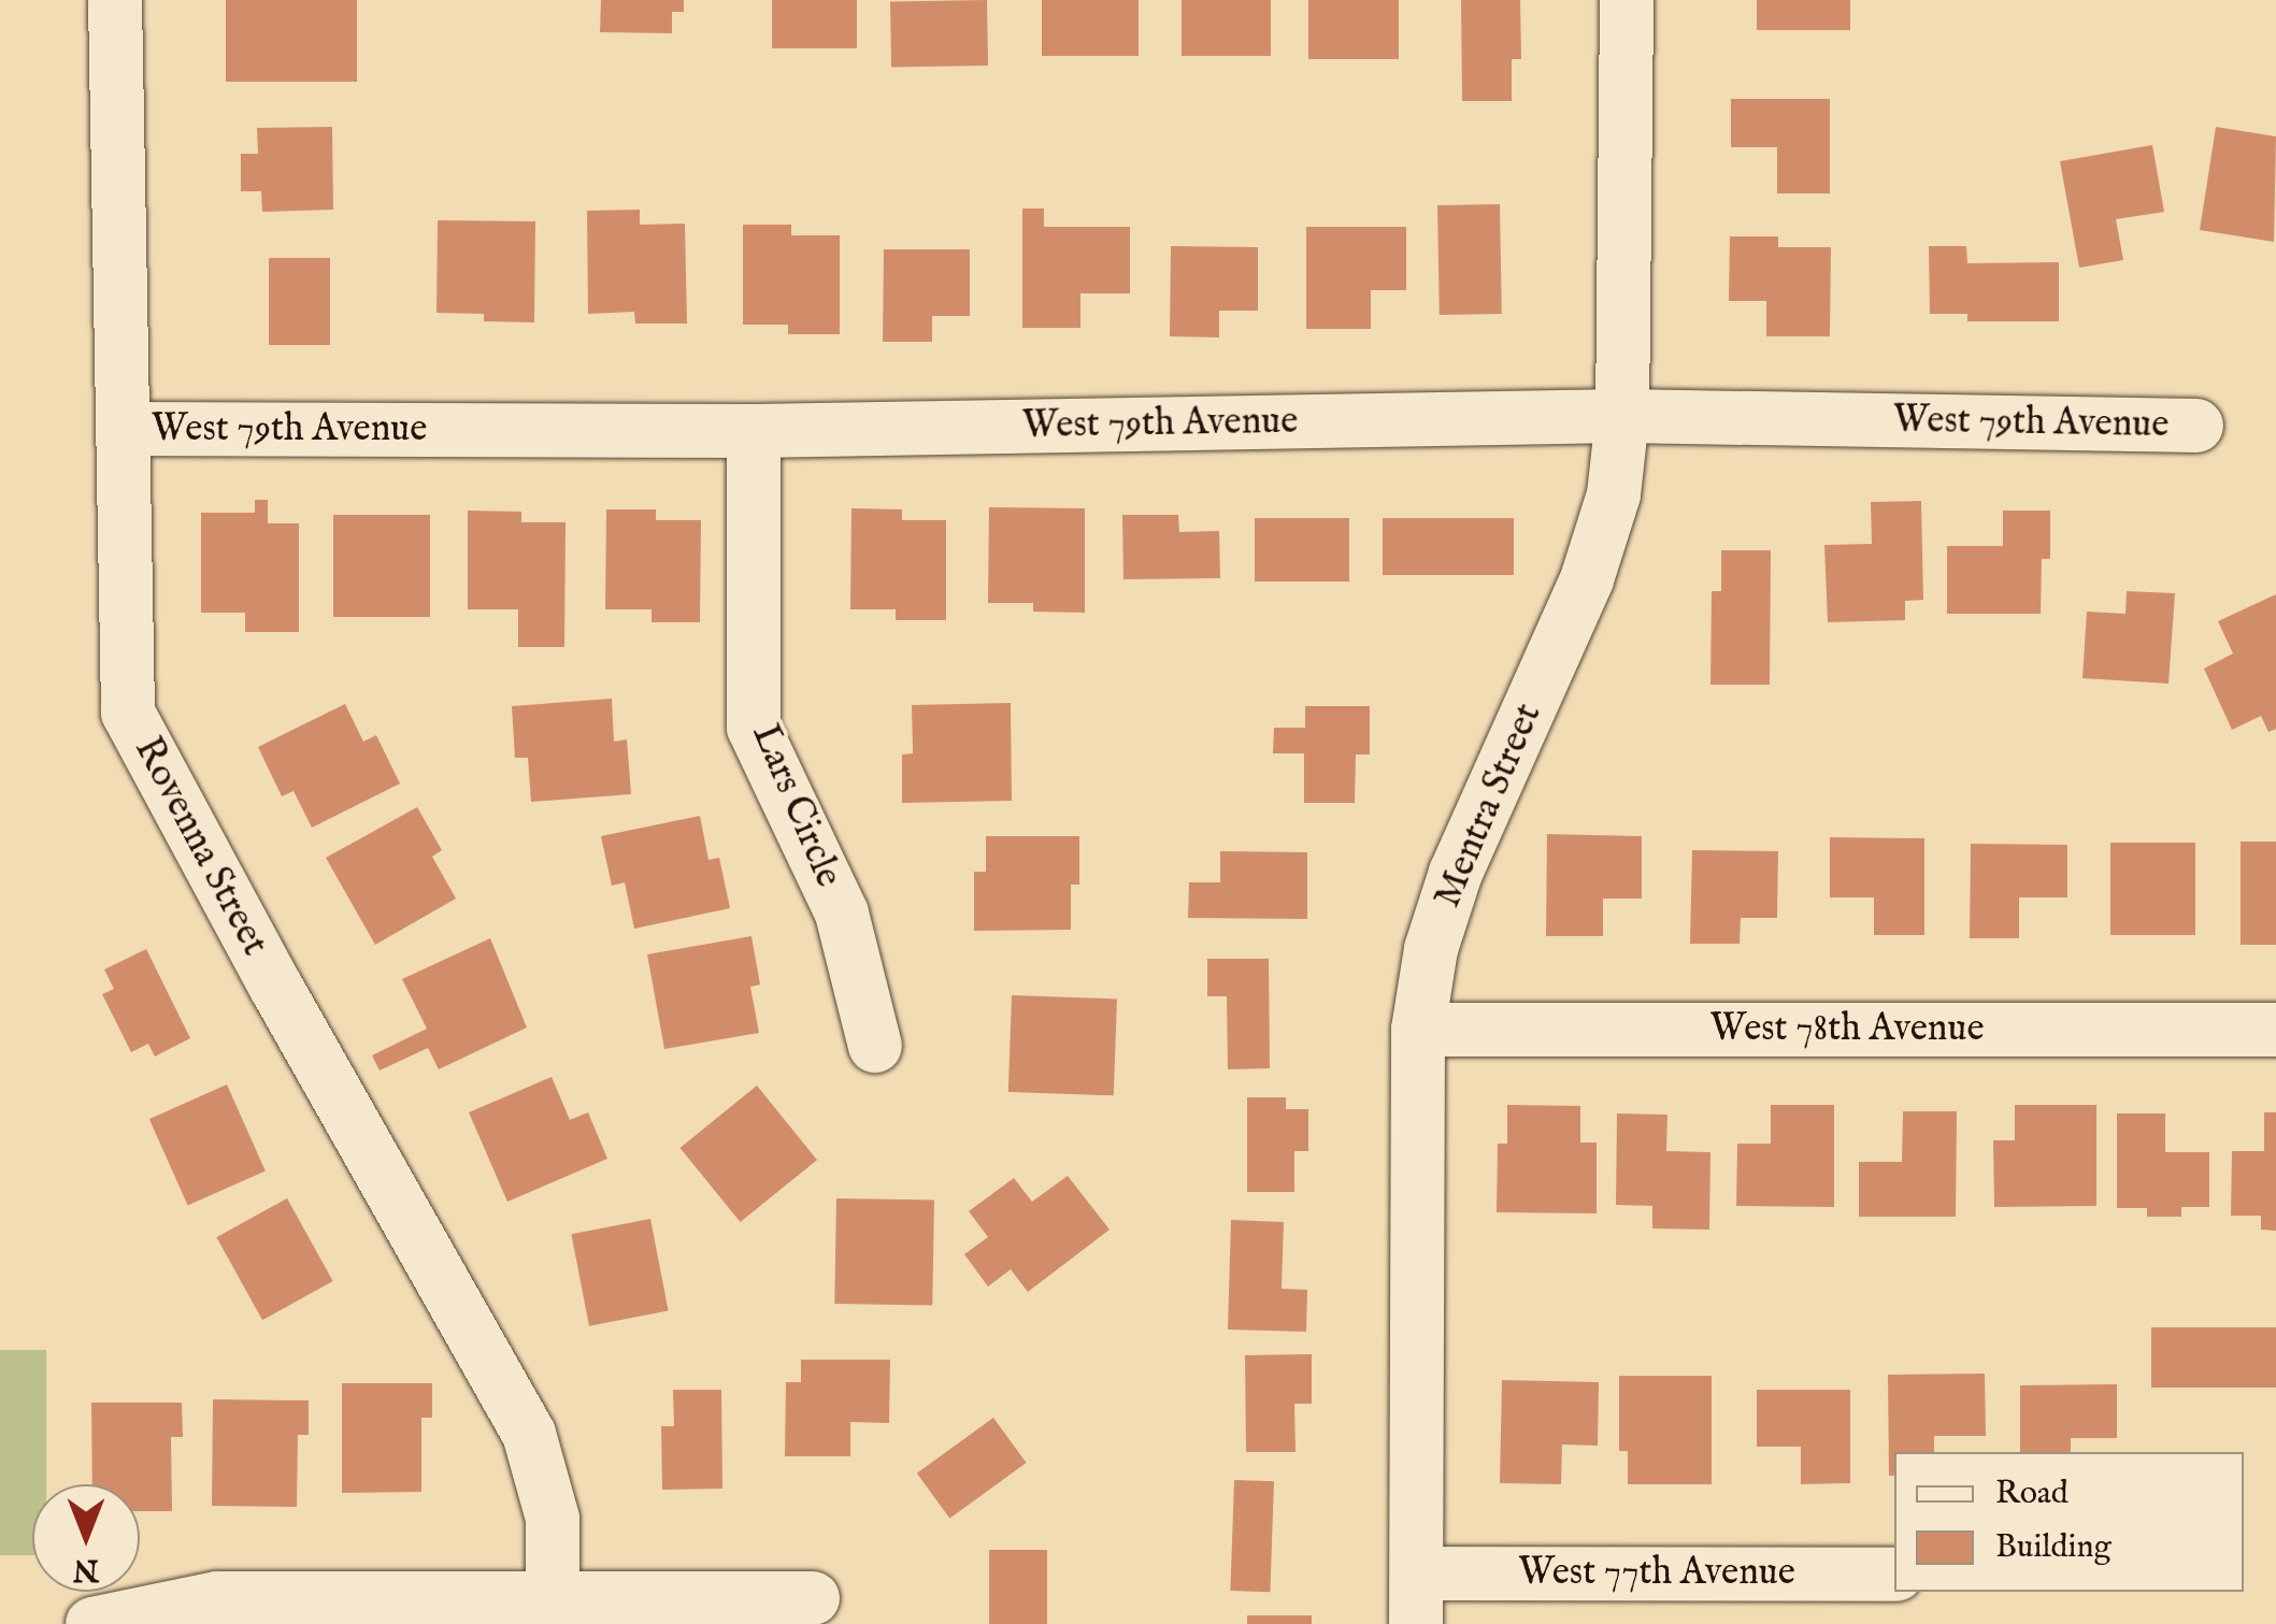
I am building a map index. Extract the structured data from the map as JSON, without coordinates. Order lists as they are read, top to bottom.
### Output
{
  "streets": {
    "street": [
      "West 79th Avenue",
      "Lars Circle",
      "Mentra Street",
      "Rovenna Street",
      "West 78th Avenue",
      "West 77th Avenue"
    ]
  },
  "crossings": [
    ["West 79th Avenue", "Lars Circle"],
    ["West 79th Avenue", "Mentra Street"],
    ["West 79th Avenue", "Rovenna Street"],
    ["Mentra Street", "West 78th Avenue"],
    ["Mentra Street", "West 77th Avenue"]
  ],
  "legend": ["Road", "Building"],
  "north": "bottom"
}
